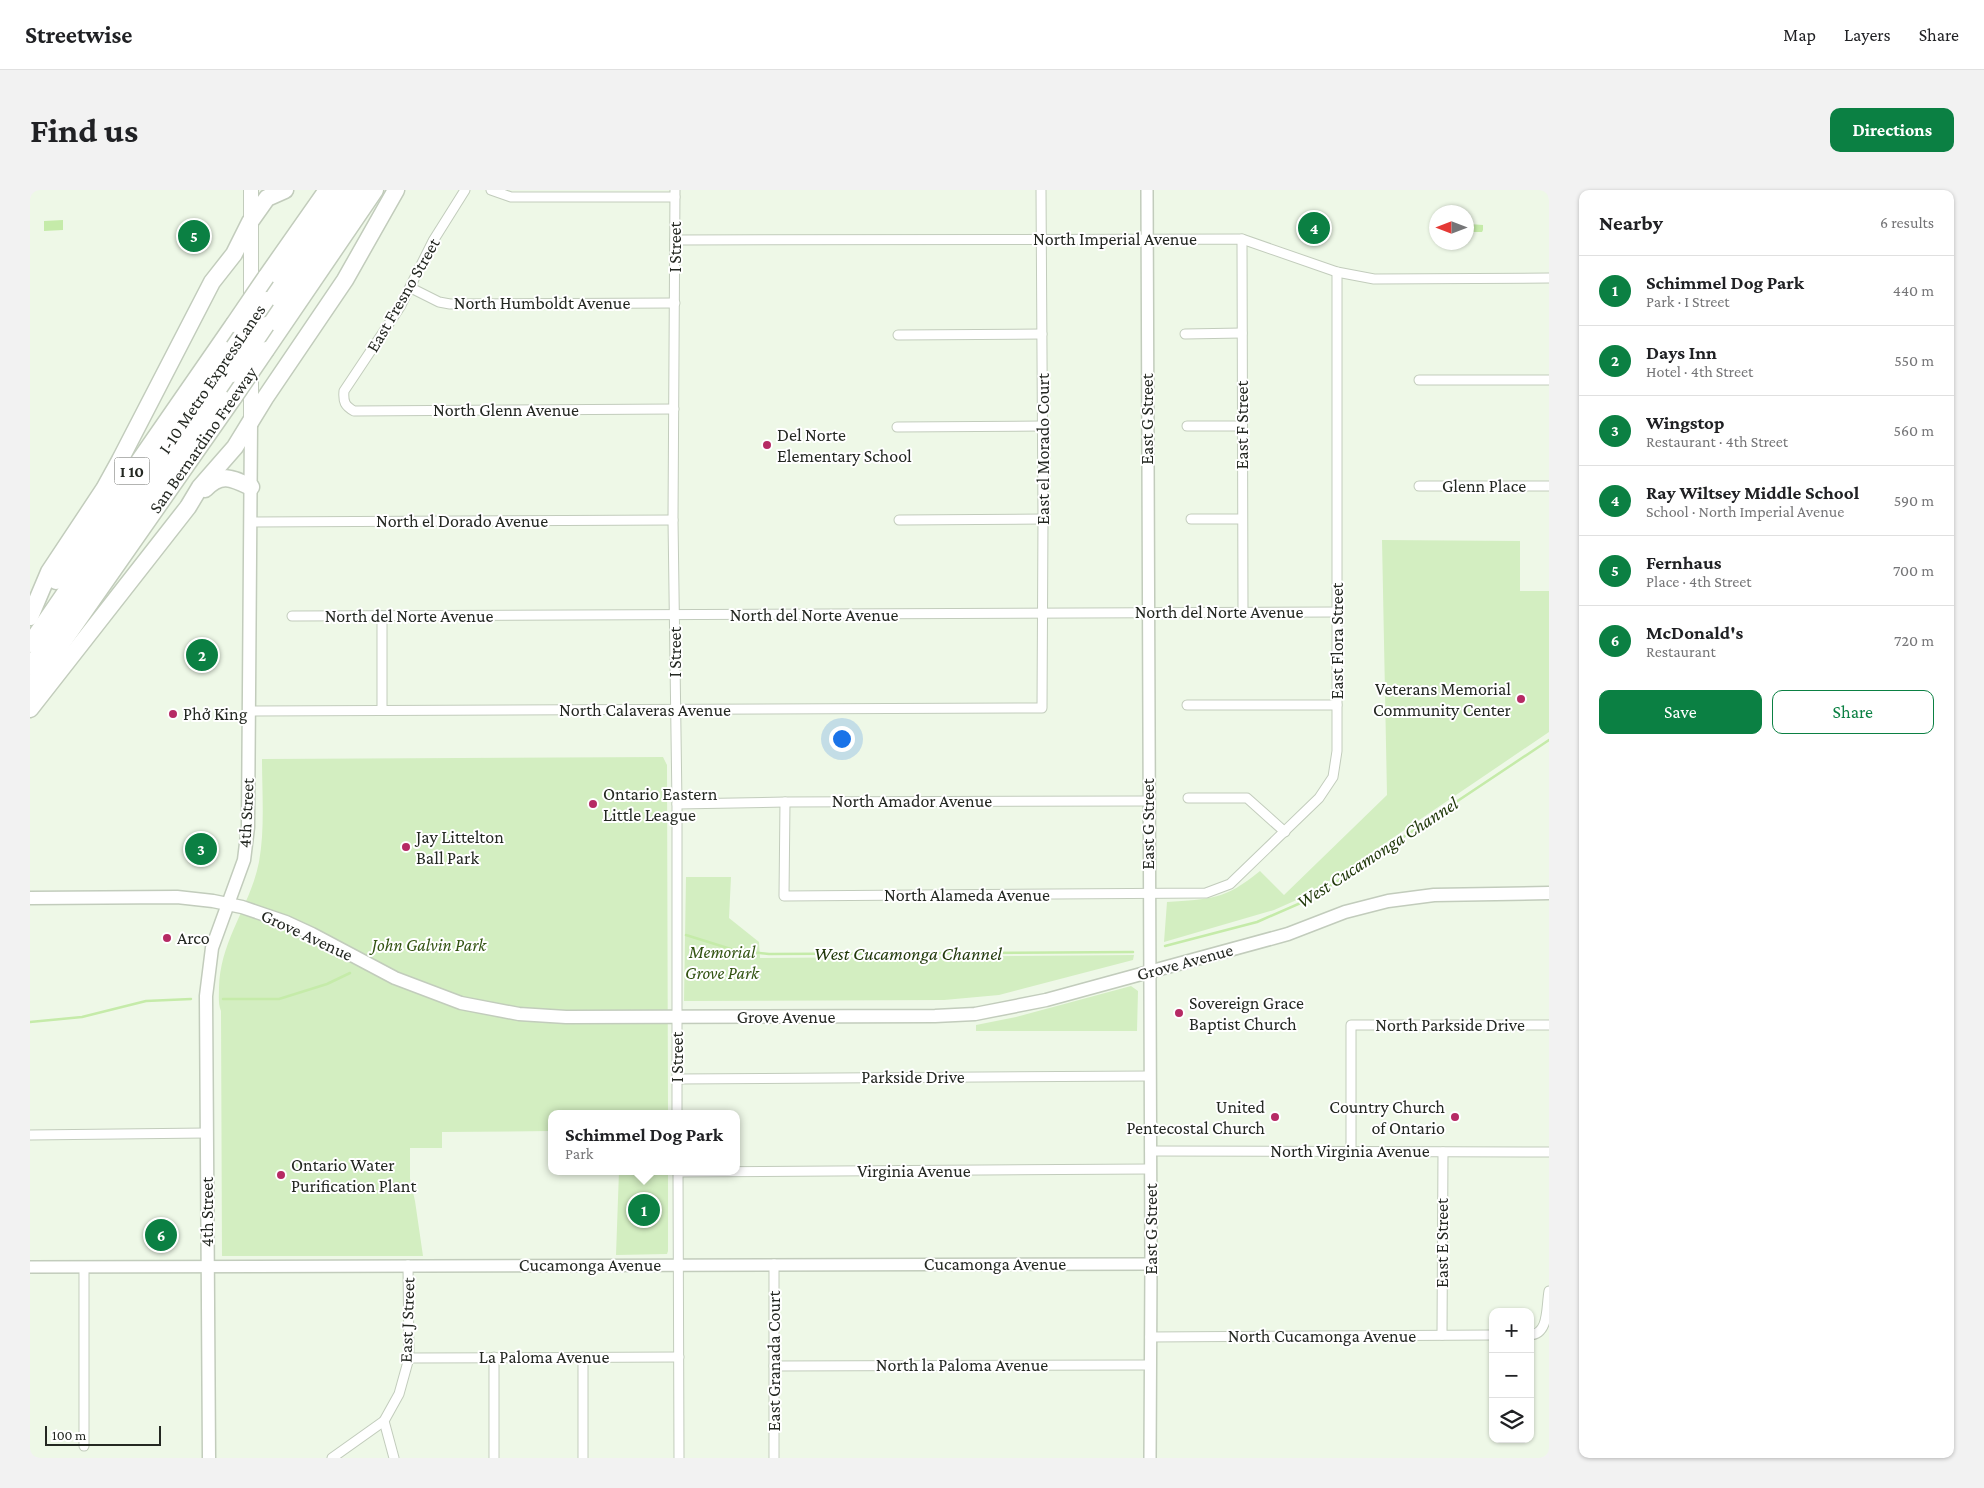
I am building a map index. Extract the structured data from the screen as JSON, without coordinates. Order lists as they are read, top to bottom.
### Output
{
  "streets": {
    "highway": ["I-10 Metro ExpressLanes", "San Bernardino Freeway", "I 10"],
    "main road": ["4th Street", "Grove Avenue"],
    "street": [
      "North Imperial Avenue",
      "I Street",
      "East Fresno Street",
      "North Humboldt Avenue",
      "North Glenn Avenue",
      "East G Street",
      "East F Street",
      "East el Morado Court",
      "Glenn Place",
      "North el Dorado Avenue",
      "North del Norte Avenue",
      "East Flora Street",
      "North Calaveras Avenue",
      "North Amador Avenue",
      "North Alameda Avenue",
      "North Parkside Drive",
      "Parkside Drive",
      "North Virginia Avenue",
      "Virginia Avenue",
      "East E Street",
      "Cucamonga Avenue",
      "East J Street",
      "North Cucamonga Avenue",
      "La Paloma Avenue",
      "East Granada Court",
      "North la Paloma Avenue"
    ]
  },
  "crossings": [
    ["North Imperial Avenue", "I Street"],
    ["North Imperial Avenue", "East G Street"],
    ["North Imperial Avenue", "East F Street"],
    ["North Imperial Avenue", "East el Morado Court"],
    ["North Imperial Avenue", "East Flora Street"],
    ["I Street", "North Humboldt Avenue"],
    ["I Street", "North Glenn Avenue"],
    ["I Street", "North el Dorado Avenue"],
    ["I Street", "North del Norte Avenue"],
    ["I Street", "North Calaveras Avenue"],
    ["I Street", "North Amador Avenue"],
    ["I Street", "Grove Avenue"],
    ["I Street", "Parkside Drive"],
    ["East Fresno Street", "North Humboldt Avenue"],
    ["East Fresno Street", "North Glenn Avenue"],
    ["East G Street", "North del Norte Avenue"],
    ["East G Street", "East Flora Street"],
    ["East G Street", "North Amador Avenue"],
    ["East G Street", "North Alameda Avenue"],
    ["East G Street", "Grove Avenue"],
    ["East G Street", "Parkside Drive"],
    ["East G Street", "North Virginia Avenue"],
    ["East G Street", "Virginia Avenue"],
    ["East G Street", "Cucamonga Avenue"],
    ["East G Street", "North Cucamonga Avenue"],
    ["East G Street", "North la Paloma Avenue"],
    ["East F Street", "North del Norte Avenue"],
    ["East el Morado Court", "North del Norte Avenue"],
    ["East el Morado Court", "North Calaveras Avenue"],
    ["North el Dorado Avenue", "4th Street"],
    ["North del Norte Avenue", "East Flora Street"],
    ["East Flora Street", "North Alameda Avenue"],
    ["North Calaveras Avenue", "4th Street"],
    ["North Amador Avenue", "North Alameda Avenue"],
    ["4th Street", "Grove Avenue"],
    ["4th Street", "Cucamonga Avenue"],
    ["North Parkside Drive", "North Virginia Avenue"],
    ["North Virginia Avenue", "East E Street"],
    ["East E Street", "North Cucamonga Avenue"],
    ["Cucamonga Avenue", "East J Street"],
    ["Cucamonga Avenue", "East Granada Court"],
    ["East J Street", "La Paloma Avenue"],
    ["East Granada Court", "North la Paloma Avenue"]
  ],
  "water": ["West Cucamonga Channel"],
  "parks": ["John Galvin Park", "Memorial Grove Park"],
  "places": [
    "Del Norte Elementary School",
    "Veterans Memorial Community Center",
    "Phở King",
    "Ontario Eastern Little League",
    "Jay Littelton Ball Park",
    "Arco",
    "Sovereign Grace Baptist Church",
    "United Pentecostal Church",
    "Country Church of Ontario",
    "Ontario Water Purification Plant"
  ],
  "scale_bar": "100 m",
  "north": "left",
  "page": {
    "header": "Streetwise",
    "nav": ["Map", "Layers", "Share"],
    "buttons": [
      "Directions",
      ["Save", "Share"]
    ],
    "title": "Find us",
    "heading": ["Nearby", "6 results"],
    "pins": [
      "4",
      "5",
      "2",
      "3",
      "1",
      "6"
    ],
    "list": [
      {
        "mark": "1",
        "name": "Schimmel Dog Park",
        "note": "Park · I Street",
        "value": "440 m"
      },
      {
        "mark": "2",
        "name": "Days Inn",
        "note": "Hotel · 4th Street",
        "value": "550 m"
      },
      {
        "mark": "3",
        "name": "Wingstop",
        "note": "Restaurant · 4th Street",
        "value": "560 m"
      },
      {
        "mark": "4",
        "name": "Ray Wiltsey Middle School",
        "note": "School · North Imperial Avenue",
        "value": "590 m"
      },
      {
        "mark": "5",
        "name": "Fernhaus",
        "note": "Place · 4th Street",
        "value": "700 m"
      },
      {
        "mark": "6",
        "name": "McDonald's",
        "note": "Restaurant",
        "value": "720 m"
      }
    ],
    "popup": ["Schimmel Dog Park", "Park"],
    "map_buttons": ["+", "−"],
    "scale": "100 m"
  }
}
